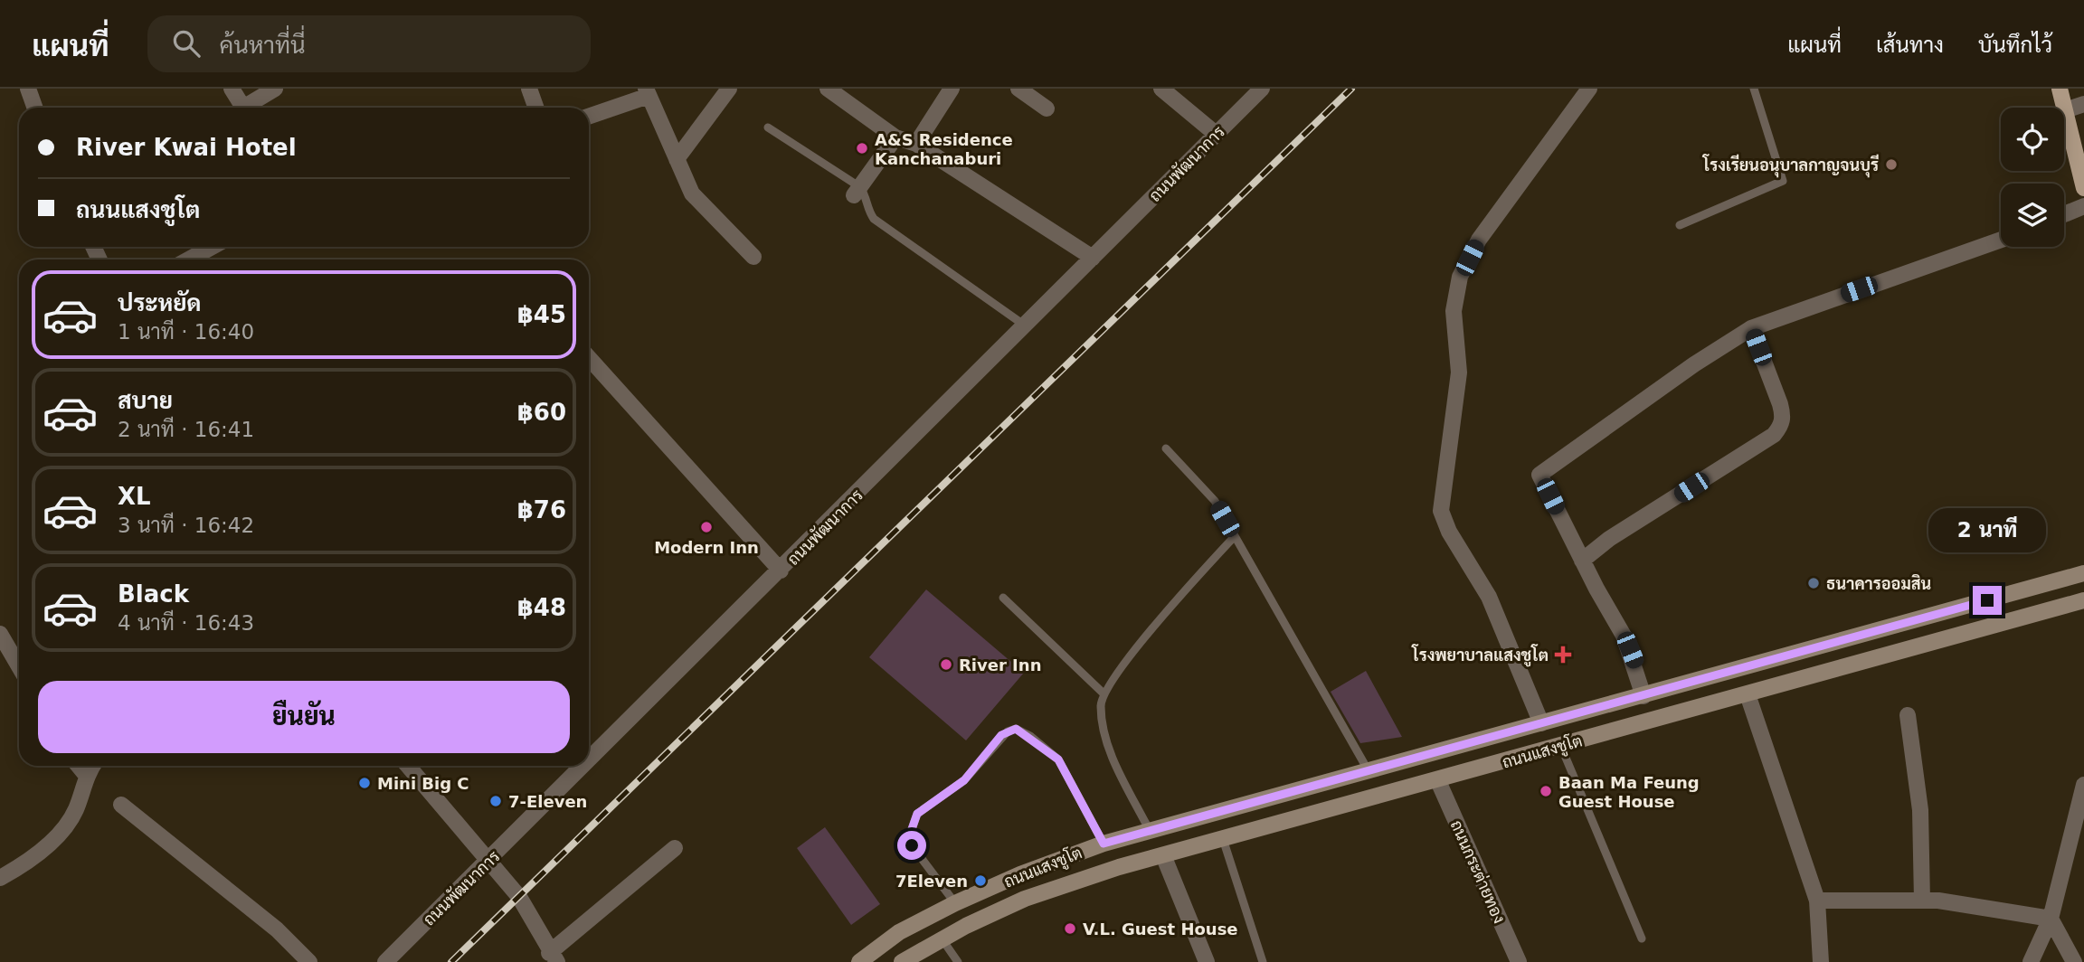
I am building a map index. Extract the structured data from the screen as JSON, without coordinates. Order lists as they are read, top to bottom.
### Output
{
  "streets": {
    "main road": ["ถนนแสงชูโต"],
    "street": ["ถนนพัฒนาการ", "ถนนกระต่ายทอง"]
  },
  "crossings": [
    ["ถนนแสงชูโต", "ถนนกระต่ายทอง"]
  ],
  "places": {
    "other": [
      "A&S Residence Kanchanaburi",
      "โรงเรียนอนุบาลกาญจนบุรี",
      "Modern Inn",
      "ธนาคารออมสิน",
      "River Inn",
      "Mini Big C",
      "Baan Ma Feung Guest House",
      "7-Eleven",
      "7Eleven",
      "V.L. Guest House"
    ],
    "health": ["โรงพยาบาลแสงชูโต"]
  },
  "page": {
    "header": "แผนที่",
    "search": "ค้นหาที่นี่",
    "nav": ["แผนที่", "เส้นทาง", "บันทึกไว้"],
    "banner": ["River Kwai Hotel", "ถนนแสงชูโต"],
    "list": [
      {
        "name": "ประหยัด",
        "note": "1 นาที · 16:40",
        "value": "฿45"
      },
      {
        "name": "สบาย",
        "note": "2 นาที · 16:41",
        "value": "฿60"
      },
      {
        "name": "XL",
        "note": "3 นาที · 16:42",
        "value": "฿76"
      },
      {
        "name": "Black",
        "note": "4 นาที · 16:43",
        "value": "฿48"
      }
    ],
    "bubble": "2 นาที",
    "buttons": "ยืนยัน"
  }
}
